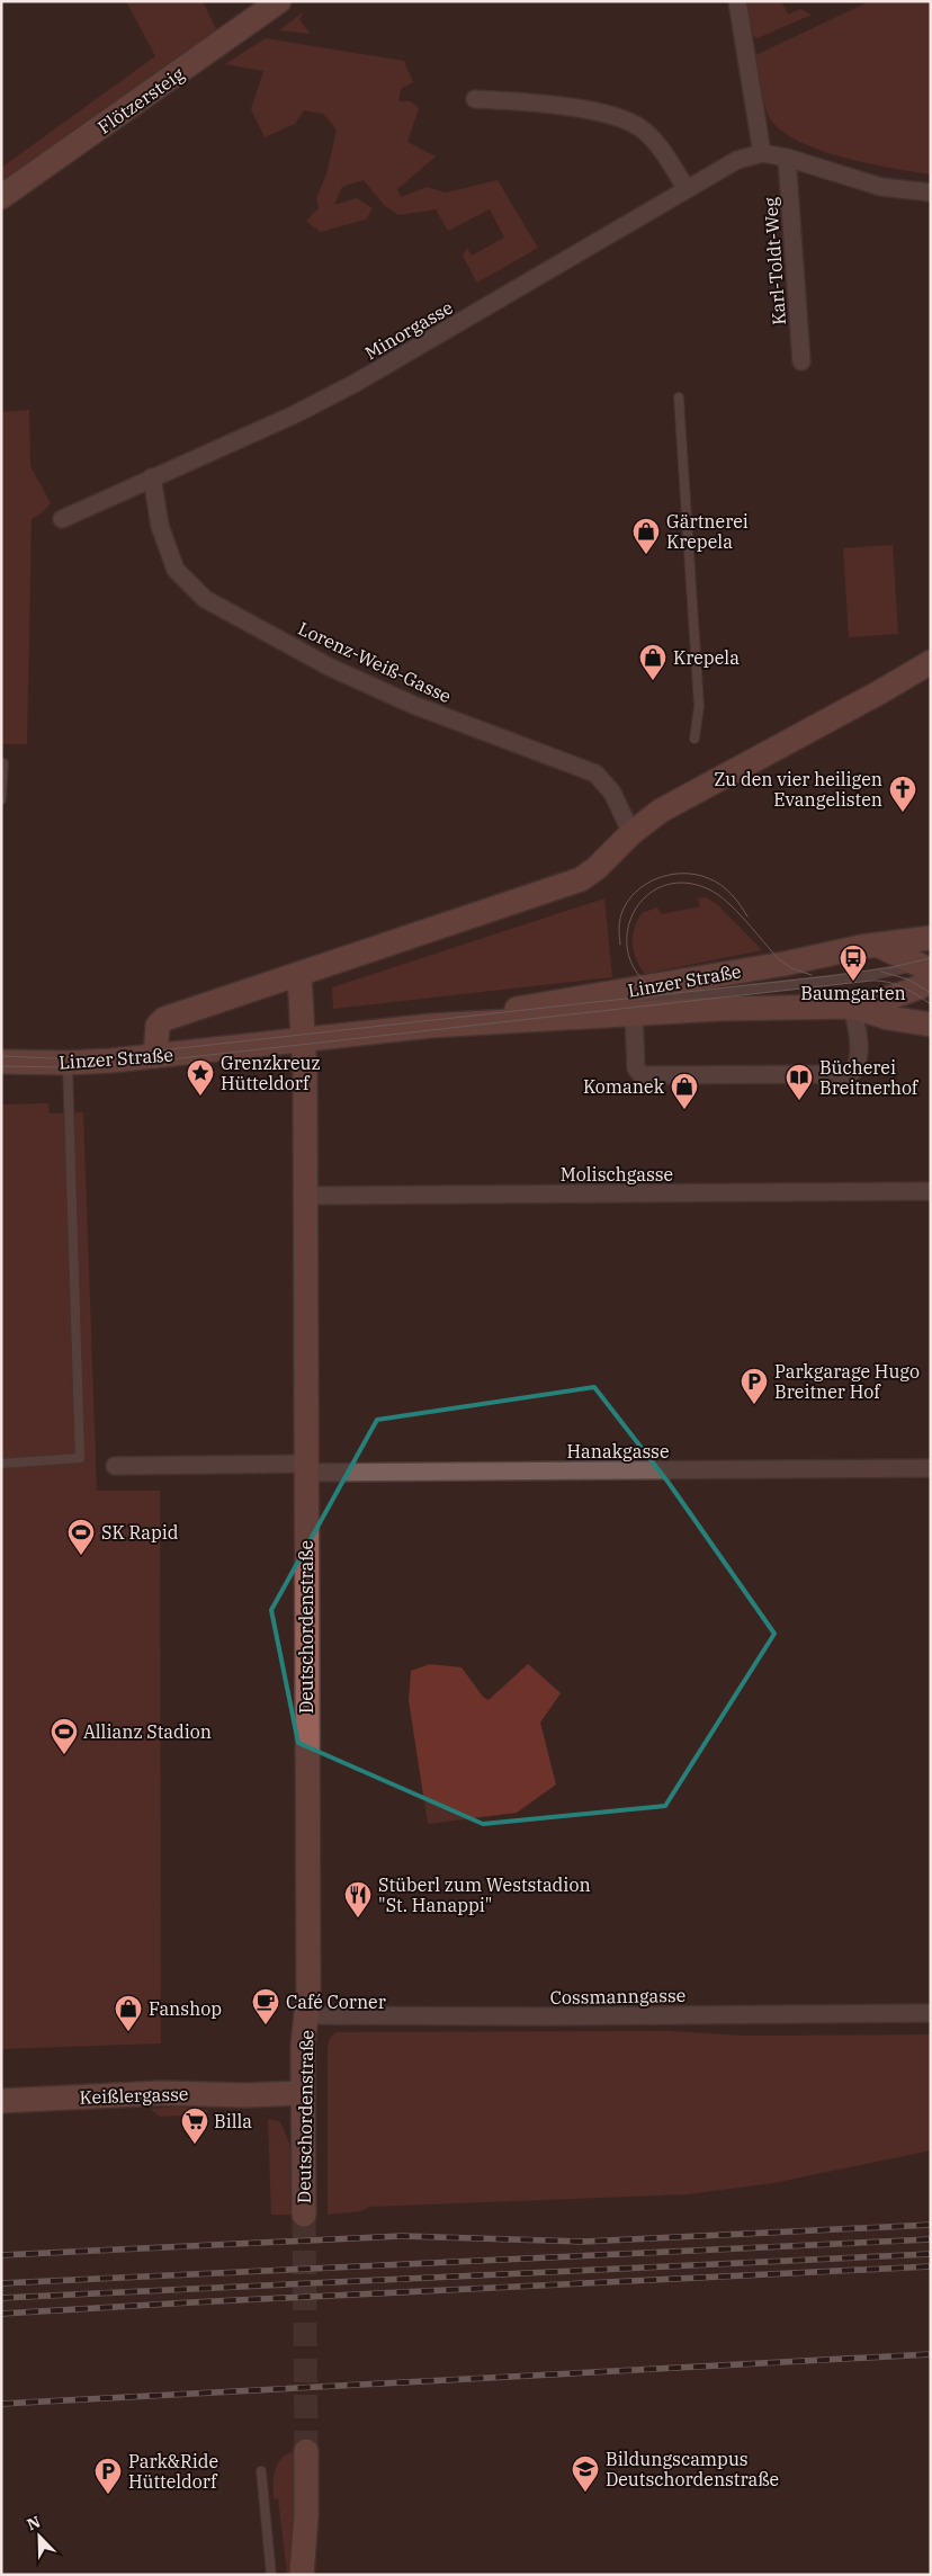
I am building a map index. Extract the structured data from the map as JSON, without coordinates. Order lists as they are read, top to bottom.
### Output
{
  "streets": {
    "main road": [
      "Flötzersteig",
      "Linzer Straße",
      "Deutschordenstraße",
      "Keißlergasse"
    ],
    "street": [
      "Karl-Toldt-Weg",
      "Minorgasse",
      "Lorenz-Weiß-Gasse",
      "Molischgasse",
      "Hanakgasse",
      "Cossmanngasse"
    ]
  },
  "crossings": [
    ["Minorgasse", "Lorenz-Weiß-Gasse"],
    ["Linzer Straße", "Deutschordenstraße"],
    ["Molischgasse", "Deutschordenstraße"],
    ["Hanakgasse", "Deutschordenstraße"],
    ["Deutschordenstraße", "Cossmanngasse"],
    ["Deutschordenstraße", "Keißlergasse"]
  ],
  "places": {
    "shop": [
      "Gärtnerei Krepela",
      "Krepela",
      "Komanek",
      "Fanshop"
    ],
    "church": ["Zu den vier heiligen Evangelisten"],
    "bus stop": ["Baumgarten"],
    "place": ["Grenzkreuz Hütteldorf"],
    "library": ["Bücherei Breitnerhof"],
    "parking": ["Parkgarage Hugo Breitner Hof", "Park&Ride Hütteldorf"],
    "sports": ["SK Rapid", "Allianz Stadion"],
    "restaurant": ["Stüberl zum Weststadion \"St. Hanappi\""],
    "cafe": ["Café Corner"],
    "supermarket": ["Billa"],
    "school or university": ["Bildungscampus Deutschordenstraße"]
  },
  "north": "top left"
}
